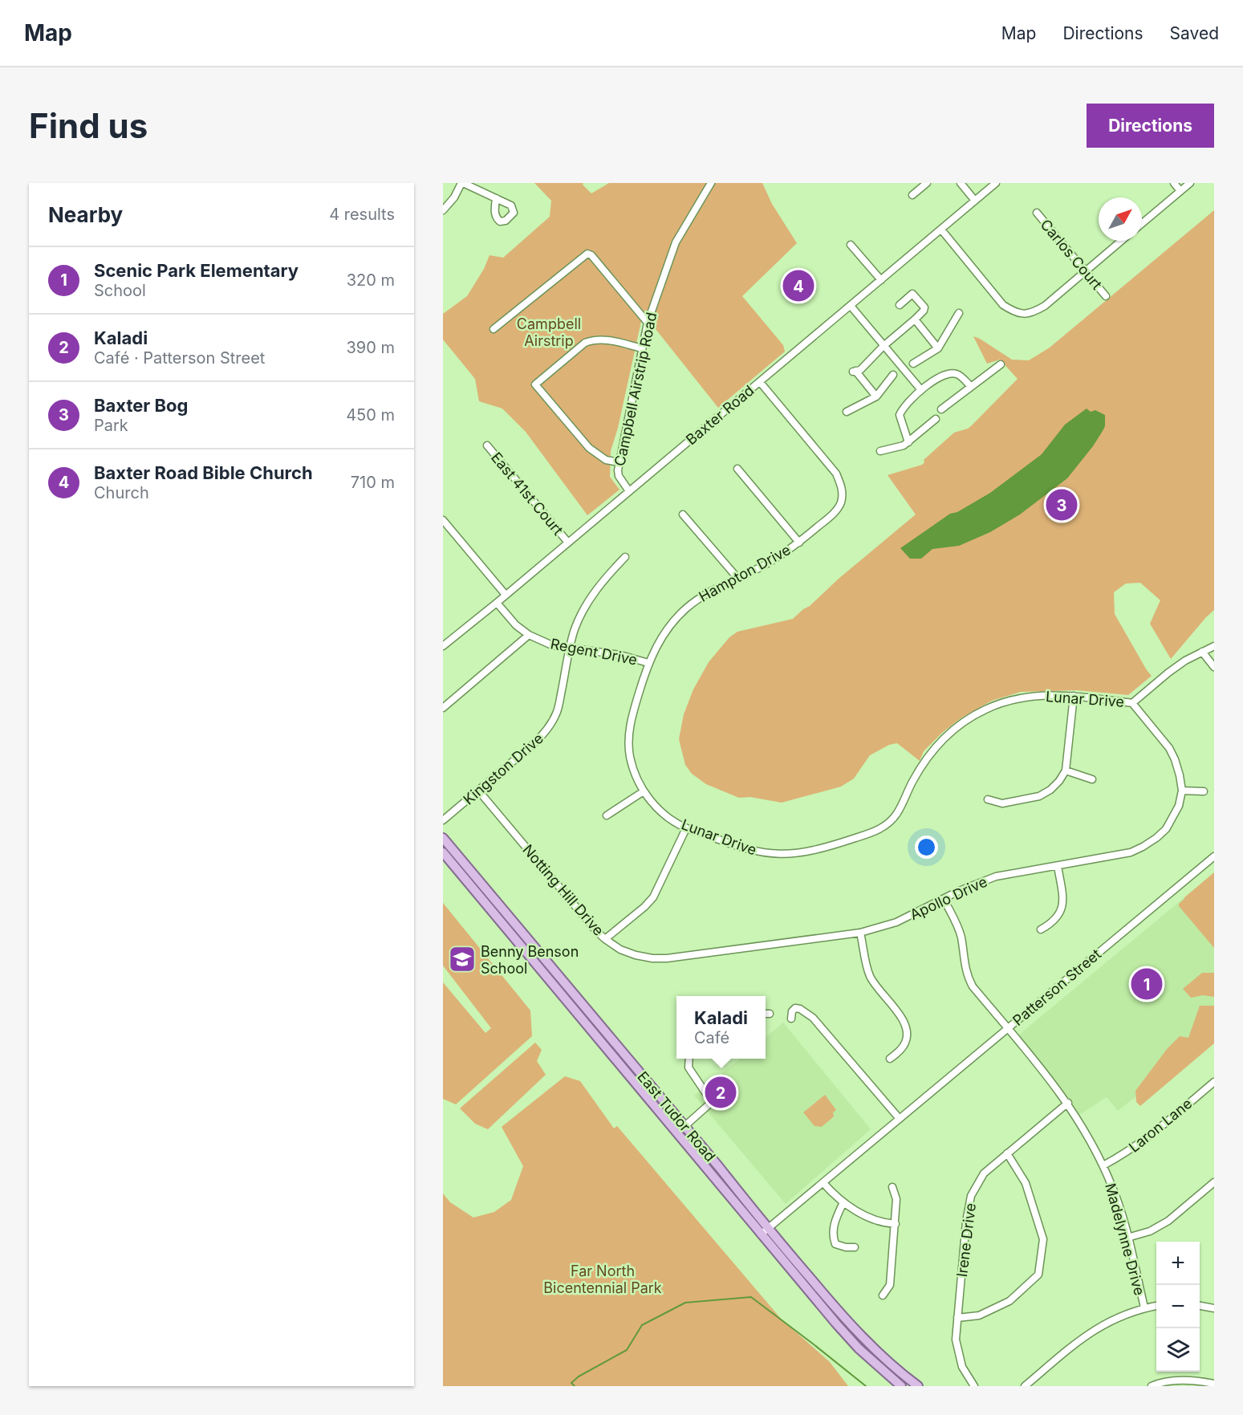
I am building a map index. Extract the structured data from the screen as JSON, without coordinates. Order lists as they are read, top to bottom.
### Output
{
  "streets": {
    "main road": ["East Tudor Road"],
    "street": [
      "Carlos Court",
      "Campbell Airstrip Road",
      "Baxter Road",
      "East 41st Court",
      "Hampton Drive",
      "Regent Drive",
      "Lunar Drive",
      "Kingston Drive",
      "Notting Hill Drive",
      "Apollo Drive",
      "Patterson Street",
      "Laron Lane",
      "Madelynne Drive",
      "Irene Drive"
    ]
  },
  "crossings": [
    ["Campbell Airstrip Road", "Baxter Road"],
    ["Baxter Road", "East 41st Court"],
    ["Baxter Road", "Hampton Drive"],
    ["Baxter Road", "Regent Drive"],
    ["Hampton Drive", "Regent Drive"],
    ["Hampton Drive", "Lunar Drive"],
    ["Regent Drive", "Kingston Drive"],
    ["Kingston Drive", "Notting Hill Drive"],
    ["Notting Hill Drive", "Apollo Drive"],
    ["Apollo Drive", "Madelynne Drive"],
    ["Patterson Street", "East Tudor Road"],
    ["Patterson Street", "Madelynne Drive"],
    ["Laron Lane", "Madelynne Drive"],
    ["Madelynne Drive", "Irene Drive"]
  ],
  "parks": ["Campbell Airstrip", "Far North Bicentennial Park"],
  "places": {
    "school or university": ["Benny Benson School"]
  },
  "north": "top right",
  "page": {
    "header": "Map",
    "nav": ["Map", "Directions", "Saved"],
    "buttons": "Directions",
    "title": "Find us",
    "heading": ["Nearby", "4 results"],
    "list": [
      {
        "mark": "1",
        "name": "Scenic Park Elementary",
        "note": "School",
        "value": "320 m"
      },
      {
        "mark": "2",
        "name": "Kaladi",
        "note": "Café · Patterson Street",
        "value": "390 m"
      },
      {
        "mark": "3",
        "name": "Baxter Bog",
        "note": "Park",
        "value": "450 m"
      },
      {
        "mark": "4",
        "name": "Baxter Road Bible Church",
        "note": "Church",
        "value": "710 m"
      }
    ],
    "pins": [
      "4",
      "3",
      "1",
      "2"
    ],
    "popup": ["Kaladi", "Café"],
    "map_buttons": ["+", "−"]
  }
}
